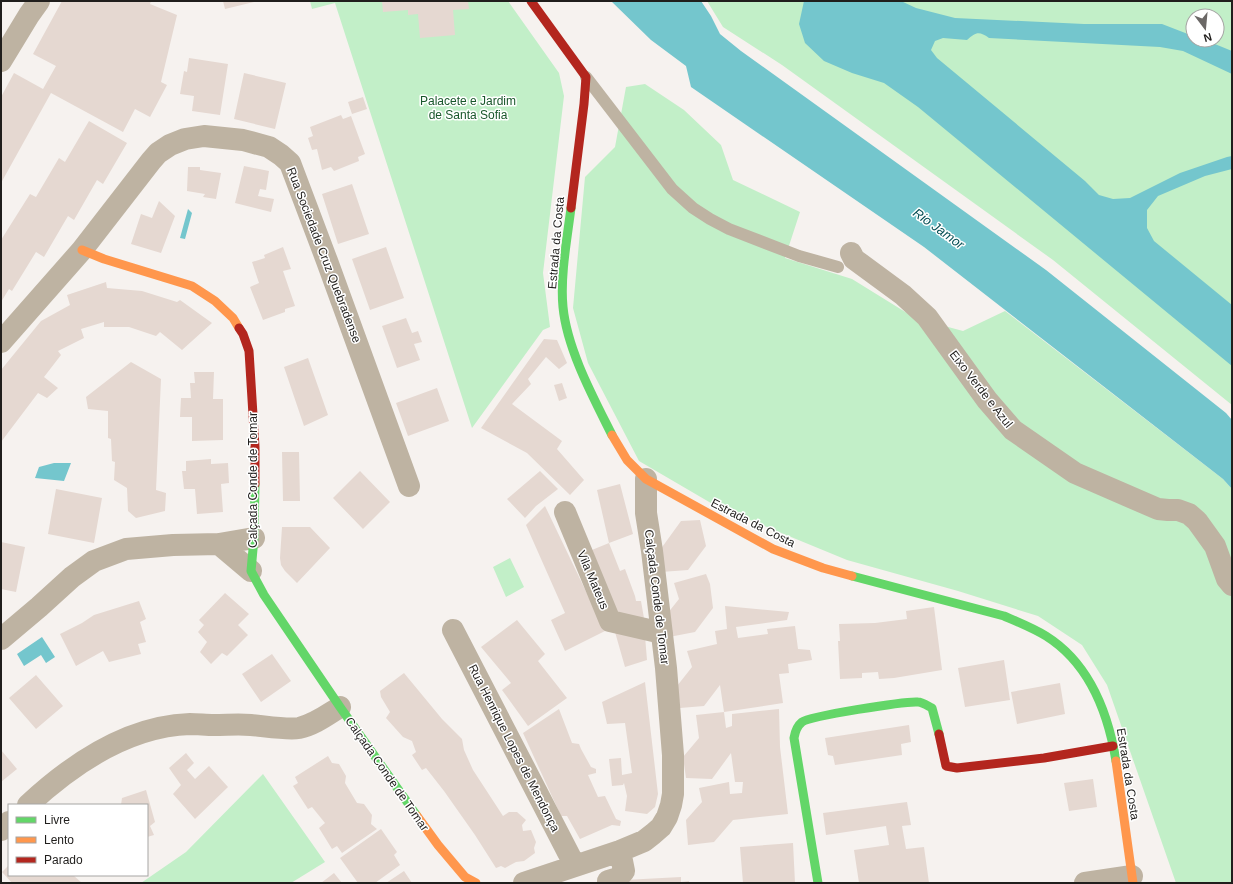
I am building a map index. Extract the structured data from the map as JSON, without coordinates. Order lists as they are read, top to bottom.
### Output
{
  "streets": {
    "street": [
      "Estrada da Costa",
      "Rua Sociedade Cruz Quebradense",
      "Eixo Verde e Azul",
      "Calçada Conde de Tomar",
      "Vila Mateus",
      "Rua Henrique Lopes de Mendonça"
    ]
  },
  "crossings": [
    ["Estrada da Costa", "Calçada Conde de Tomar"],
    ["Rua Sociedade Cruz Quebradense", "Calçada Conde de Tomar"],
    ["Calçada Conde de Tomar", "Vila Mateus"],
    ["Calçada Conde de Tomar", "Rua Henrique Lopes de Mendonça"]
  ],
  "water": ["Rio Jamor"],
  "parks": ["Palacete e Jardim de Santa Sofia"],
  "legend": ["Livre", "Lento", "Parado"],
  "north": "bottom"
}
